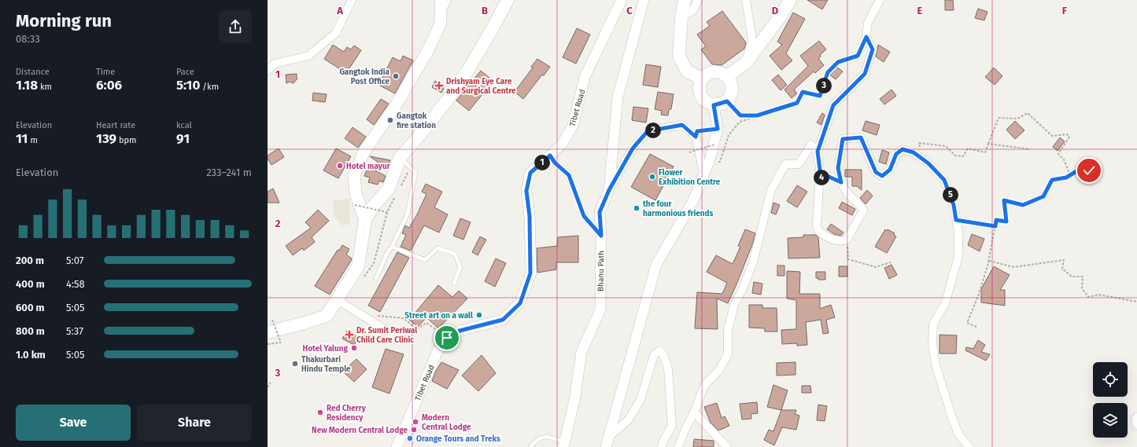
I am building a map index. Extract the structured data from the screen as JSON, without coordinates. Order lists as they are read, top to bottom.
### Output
{
  "streets": {
    "street": ["Tibet Road", "Bhanu Path"]
  },
  "places": {
    "other": [
      "Gangtok India Post Office",
      "Gangtok fire station",
      "Hotel mayur",
      "Flower Exhibition Centre",
      "the four harmonious friends",
      "Street art on a wall",
      "Hotel Yalung",
      "Thakurbari Hindu Temple",
      "Red Cherry Residency",
      "Modern Central Lodge",
      "New Modern Central Lodge",
      "Orange Tours and Treks"
    ],
    "health": ["Drishyam Eye Care and Surgical Centre", "Dr. Sumit Periwal Child Care Clinic"]
  },
  "page": {
    "heading": ["Morning run", "08:33"],
    "stats": [
      ["Distance", "1.18 km"],
      ["Time", "6:06"],
      ["Pace", "5:10 /km"],
      ["Elevation", "11 m"],
      ["Heart rate", "139 bpm"],
      ["kcal", "91"]
    ],
    "pins": [
      "3",
      "2",
      "1",
      "4",
      "5"
    ],
    "chart": ["Elevation", "233–241 m"],
    "list": [
      {
        "name": "200 m",
        "note": "5:07"
      },
      {
        "name": "400 m",
        "note": "4:58"
      },
      {
        "name": "600 m",
        "note": "5:05"
      },
      {
        "name": "800 m",
        "note": "5:37"
      },
      {
        "name": "1.0 km",
        "note": "5:05"
      }
    ],
    "buttons": ["Save", "Share"]
  },
  "grid": {
    "columns": [
      "A",
      "B",
      "C",
      "D",
      "E",
      "F"
    ],
    "rows": ["1", "2", "3"]
  }
}
